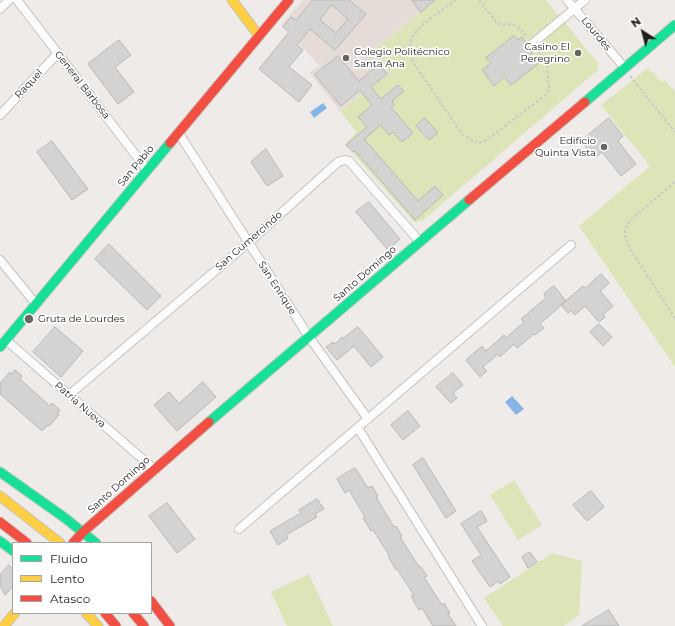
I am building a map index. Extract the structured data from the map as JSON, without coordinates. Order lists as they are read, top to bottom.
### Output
{
  "streets": {
    "main road": ["San Pablo", "Santo Domingo"],
    "street": [
      "Lourdes",
      "Raquel",
      "General Barbosa",
      "San Gumercindo",
      "San Enrique",
      "Patria Nueva"
    ]
  },
  "crossings": [
    ["Lourdes", "Santo Domingo"],
    ["Raquel", "General Barbosa"],
    ["General Barbosa", "San Pablo"],
    ["San Pablo", "San Enrique"],
    ["San Pablo", "Patria Nueva"],
    ["San Gumercindo", "Santo Domingo"],
    ["San Gumercindo", "San Enrique"],
    ["San Gumercindo", "Patria Nueva"],
    ["Santo Domingo", "San Enrique"],
    ["Santo Domingo", "Patria Nueva"]
  ],
  "places": [
    "Casino El Peregrino",
    "Colegio Politécnico Santa Ana",
    "Edificio Quinta Vista",
    "Gruta de Lourdes"
  ],
  "legend": ["Fluido", "Lento", "Atasco"],
  "north": "top left"
}
